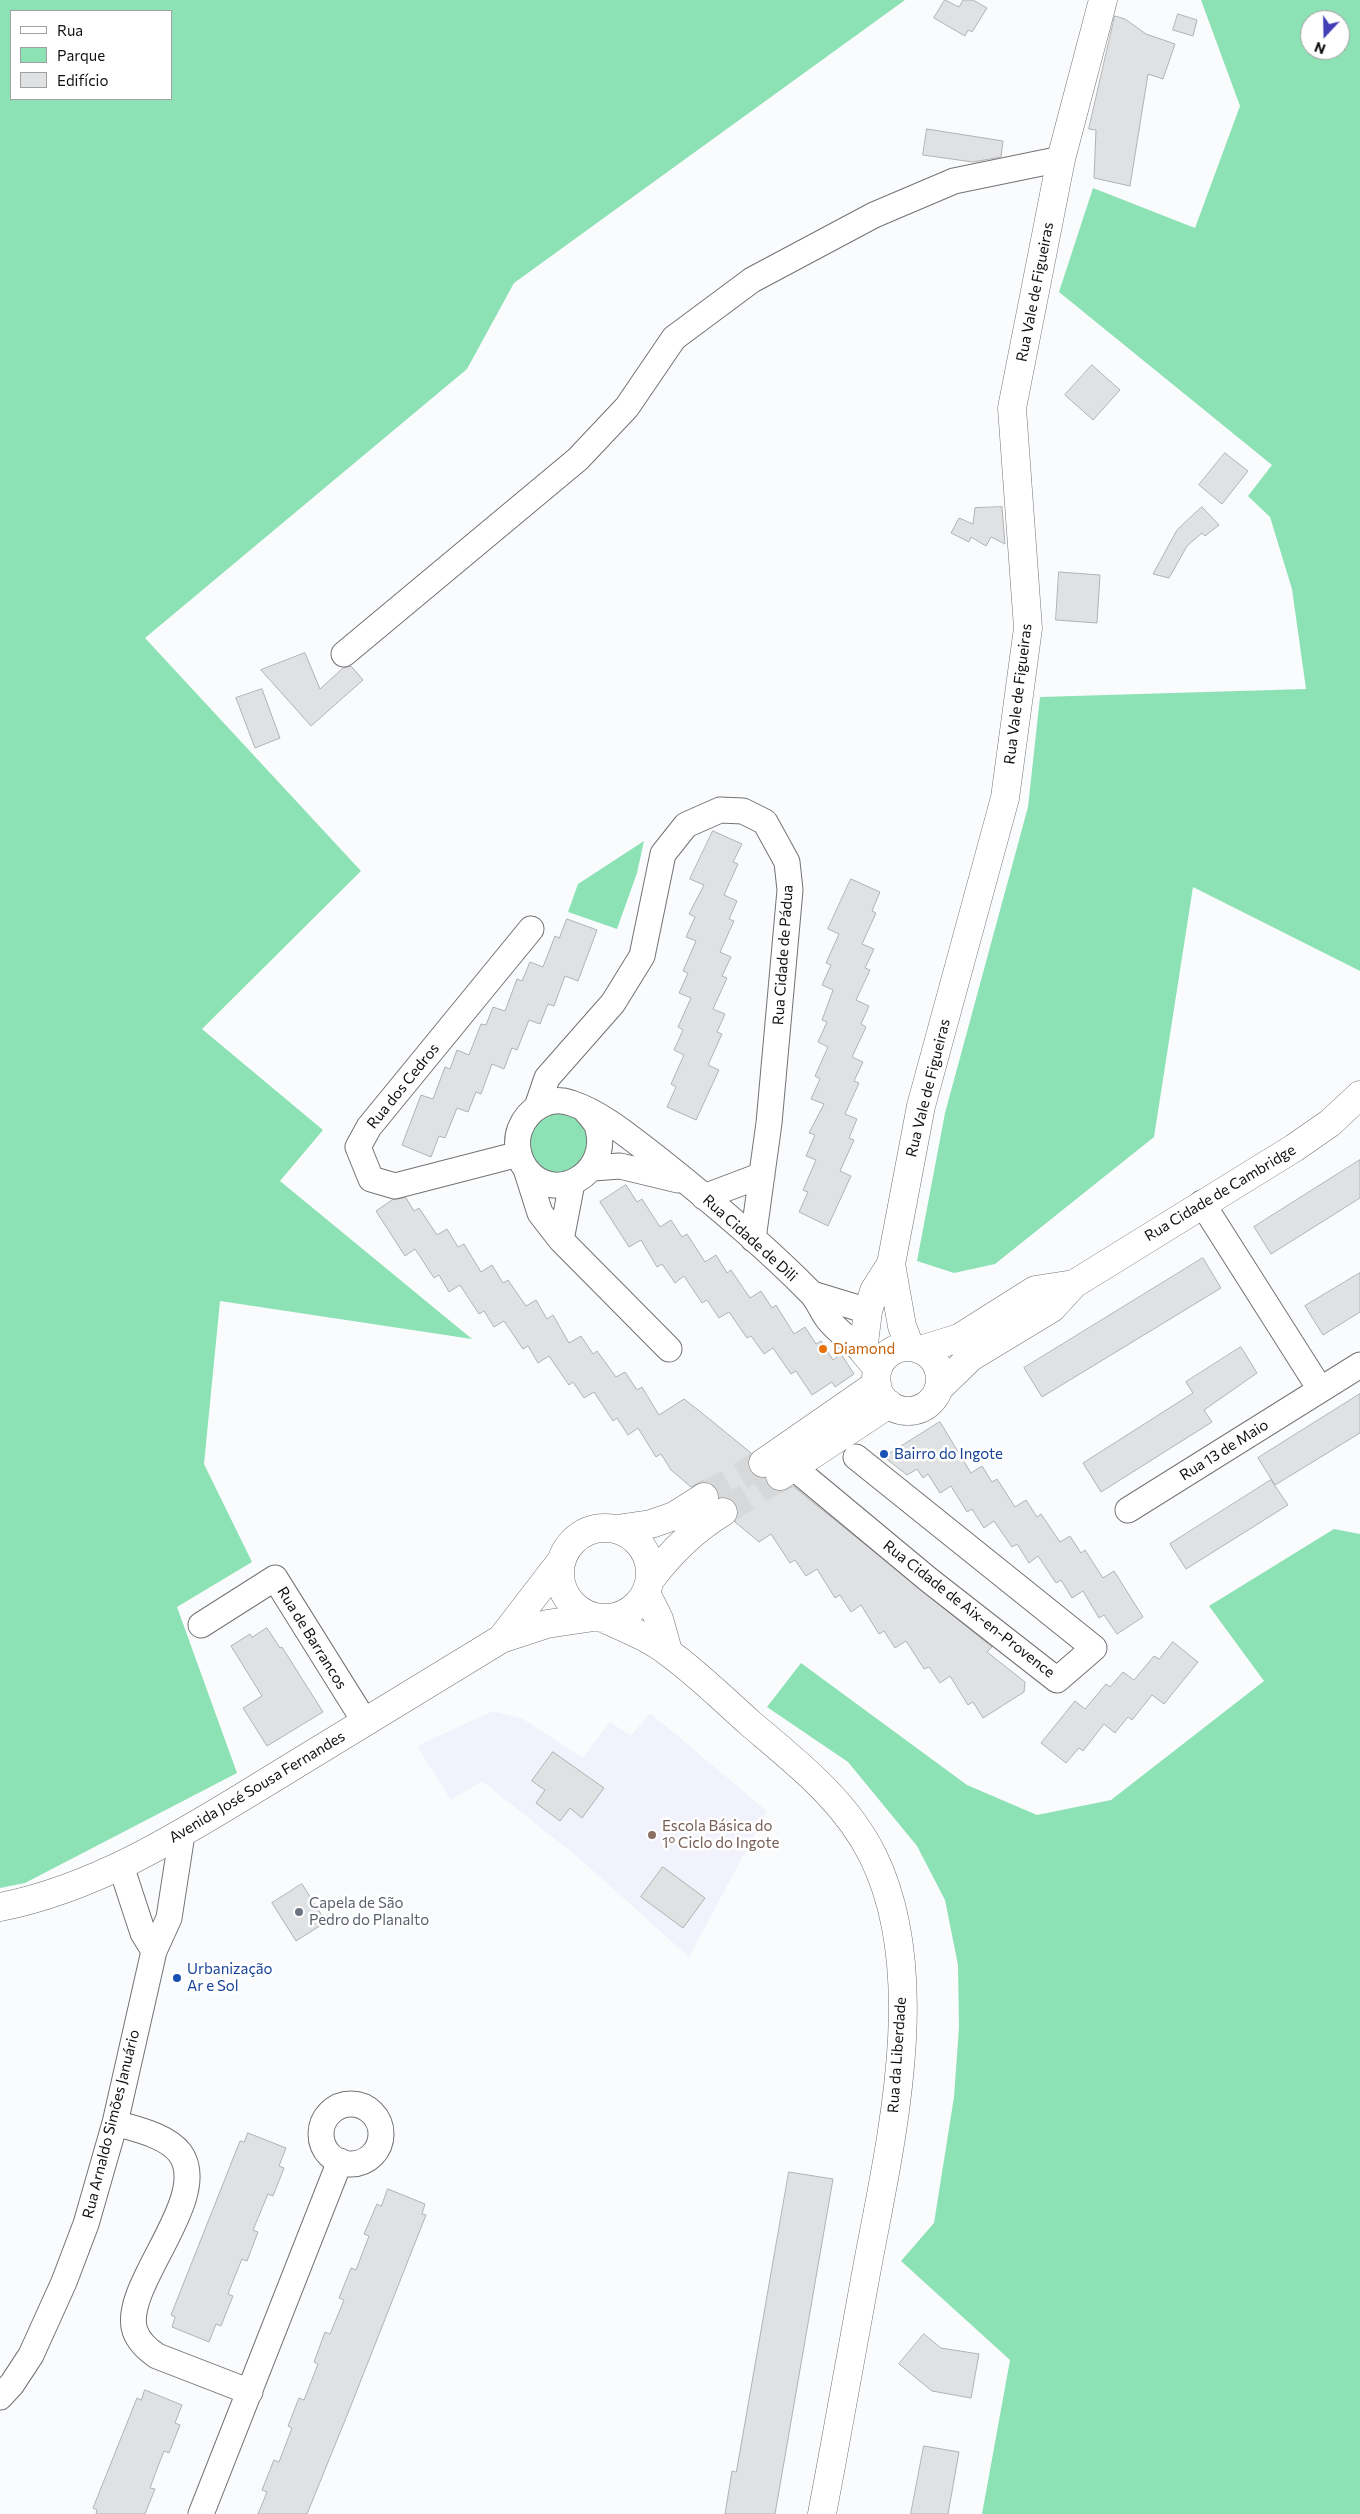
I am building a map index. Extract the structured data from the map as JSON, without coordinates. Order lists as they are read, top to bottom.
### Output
{
  "streets": {
    "street": [
      "Rua Vale de Figueiras",
      "Rua Cidade de Pádua",
      "Rua dos Cedros",
      "Rua Cidade de Cambridge",
      "Rua Cidade de Dili",
      "Rua 13 de Maio",
      "Rua Cidade de Aix-en-Provence",
      "Rua de Barrancos",
      "Avenida José Sousa Fernandes",
      "Rua da Liberdade",
      "Rua Arnaldo Simões Januário"
    ]
  },
  "crossings": [
    ["Rua Vale de Figueiras", "Rua Cidade de Cambridge"],
    ["Rua Vale de Figueiras", "Rua Cidade de Dili"],
    ["Rua Cidade de Pádua", "Rua dos Cedros"],
    ["Rua Cidade de Pádua", "Rua Cidade de Dili"],
    ["Rua dos Cedros", "Rua Cidade de Dili"],
    ["Rua Cidade de Cambridge", "Rua Cidade de Dili"],
    ["Rua Cidade de Cambridge", "Rua Cidade de Aix-en-Provence"],
    ["Rua de Barrancos", "Avenida José Sousa Fernandes"],
    ["Avenida José Sousa Fernandes", "Rua da Liberdade"],
    ["Avenida José Sousa Fernandes", "Rua Arnaldo Simões Januário"]
  ],
  "places": [
    "Diamond",
    "Bairro do Ingote",
    "Escola Básica do 1º Ciclo do Ingote",
    "Capela de São Pedro do Planalto",
    "Urbanização Ar e Sol"
  ],
  "legend": ["Rua", "Parque", "Edifício"],
  "north": "bottom"
}
